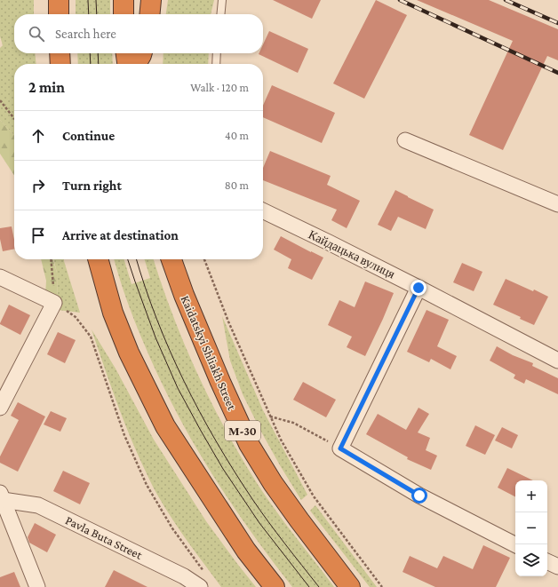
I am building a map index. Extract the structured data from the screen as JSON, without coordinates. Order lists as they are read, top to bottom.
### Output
{
  "streets": {
    "highway": ["Kaidatskyi Shliakh Street", "М-30"],
    "street": ["Кайдацька вулиця", "Pavla Buta Street"]
  },
  "page": {
    "search": "Search here",
    "heading": ["2 min", "Walk · 120 m"],
    "list": [
      ["Continue", "40 m"],
      ["Turn right", "80 m"],
      "Arrive at destination"
    ],
    "map_buttons": ["+", "−"]
  }
}
